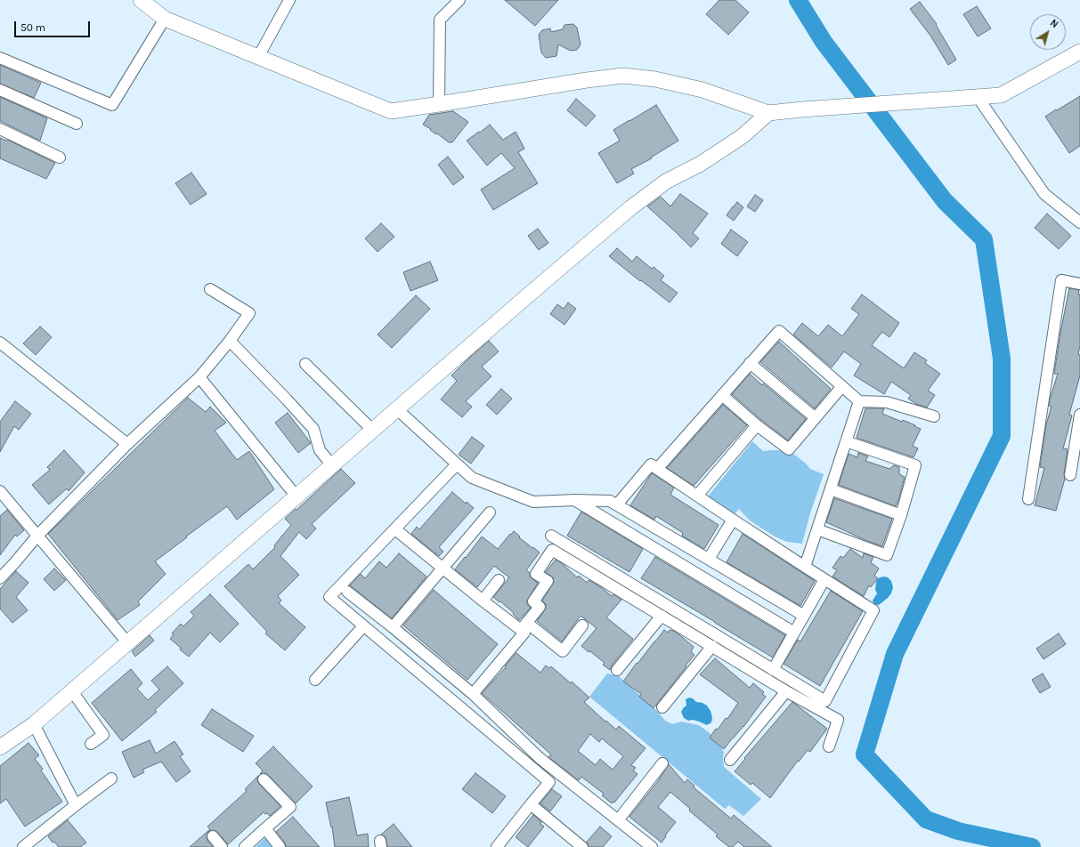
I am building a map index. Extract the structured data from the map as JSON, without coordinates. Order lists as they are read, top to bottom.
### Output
{
  "scale_bar": "50 m",
  "north": "top right"
}
